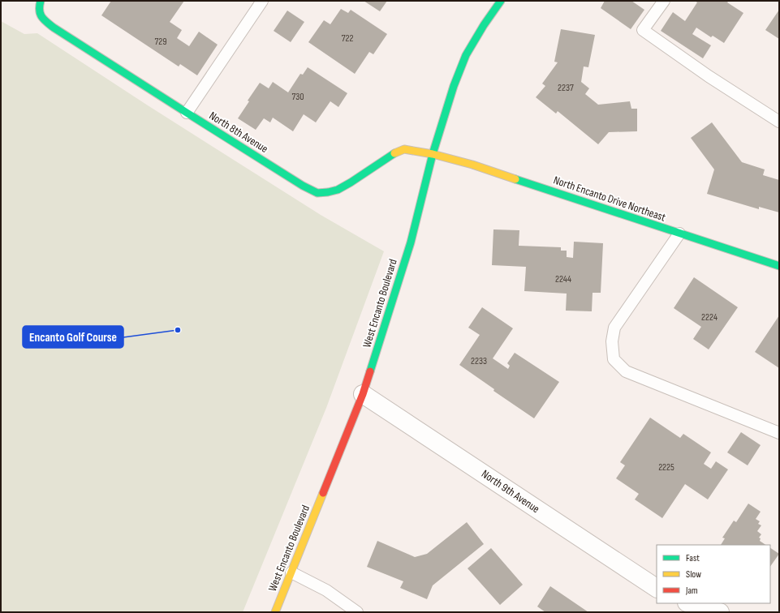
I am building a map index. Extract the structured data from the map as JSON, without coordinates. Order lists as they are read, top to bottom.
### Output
{
  "streets": {
    "street": [
      "North 8th Avenue",
      "North Encanto Drive Northeast",
      "West Encanto Boulevard",
      "North 9th Avenue"
    ]
  },
  "crossings": [
    ["North 8th Avenue", "North Encanto Drive Northeast"],
    ["North 8th Avenue", "West Encanto Boulevard"],
    ["North Encanto Drive Northeast", "West Encanto Boulevard"],
    ["West Encanto Boulevard", "North 9th Avenue"]
  ],
  "places": ["Encanto Golf Course"],
  "house_numbers": [
    "722",
    "729",
    "2237",
    "730",
    "2244",
    "2224",
    "2233",
    "2225"
  ],
  "legend": ["Fast", "Slow", "Jam"]
}
